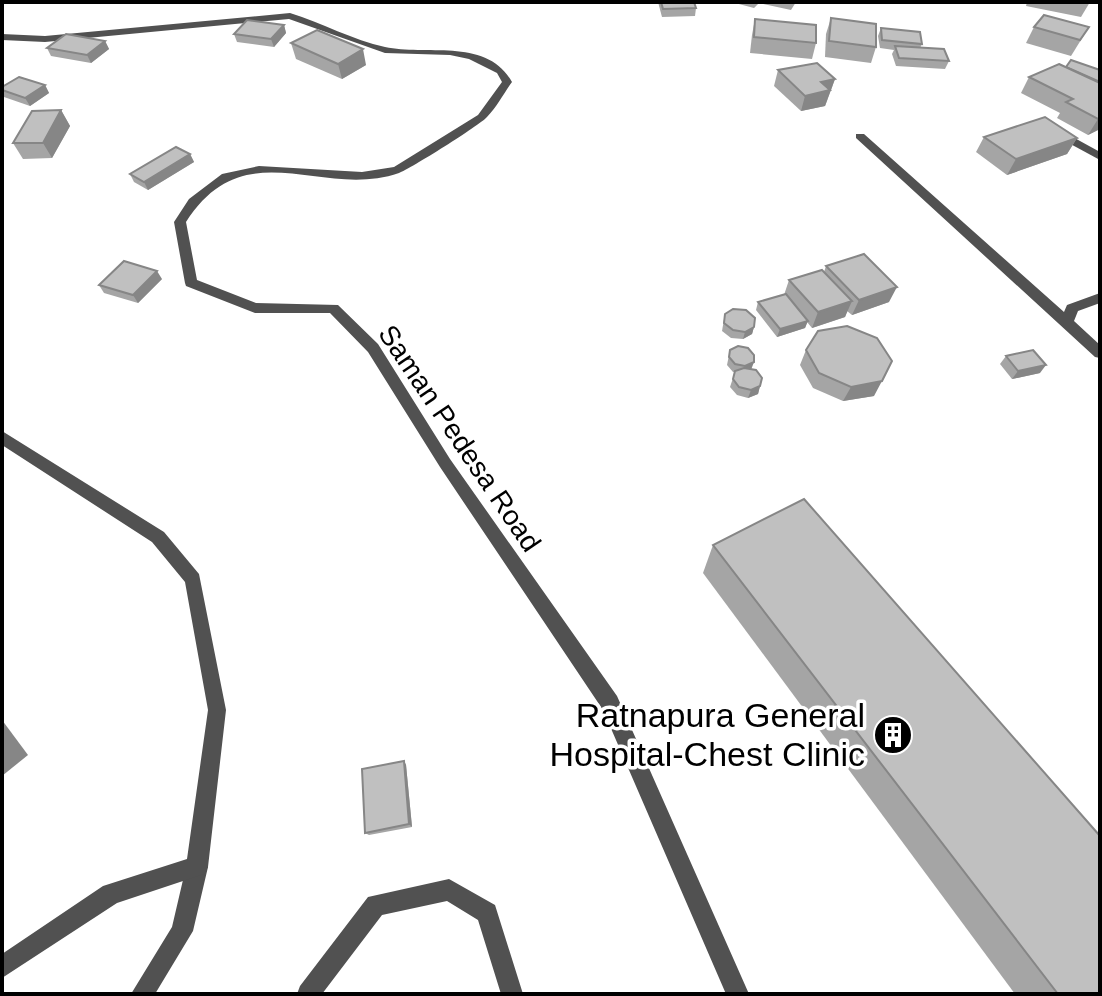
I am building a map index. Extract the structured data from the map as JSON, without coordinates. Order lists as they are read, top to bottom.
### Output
{
  "streets": {
    "street": ["Saman Pedesa Road"]
  },
  "places": {
    "building": ["Ratnapura General Hospital-Chest Clinic"]
  }
}
